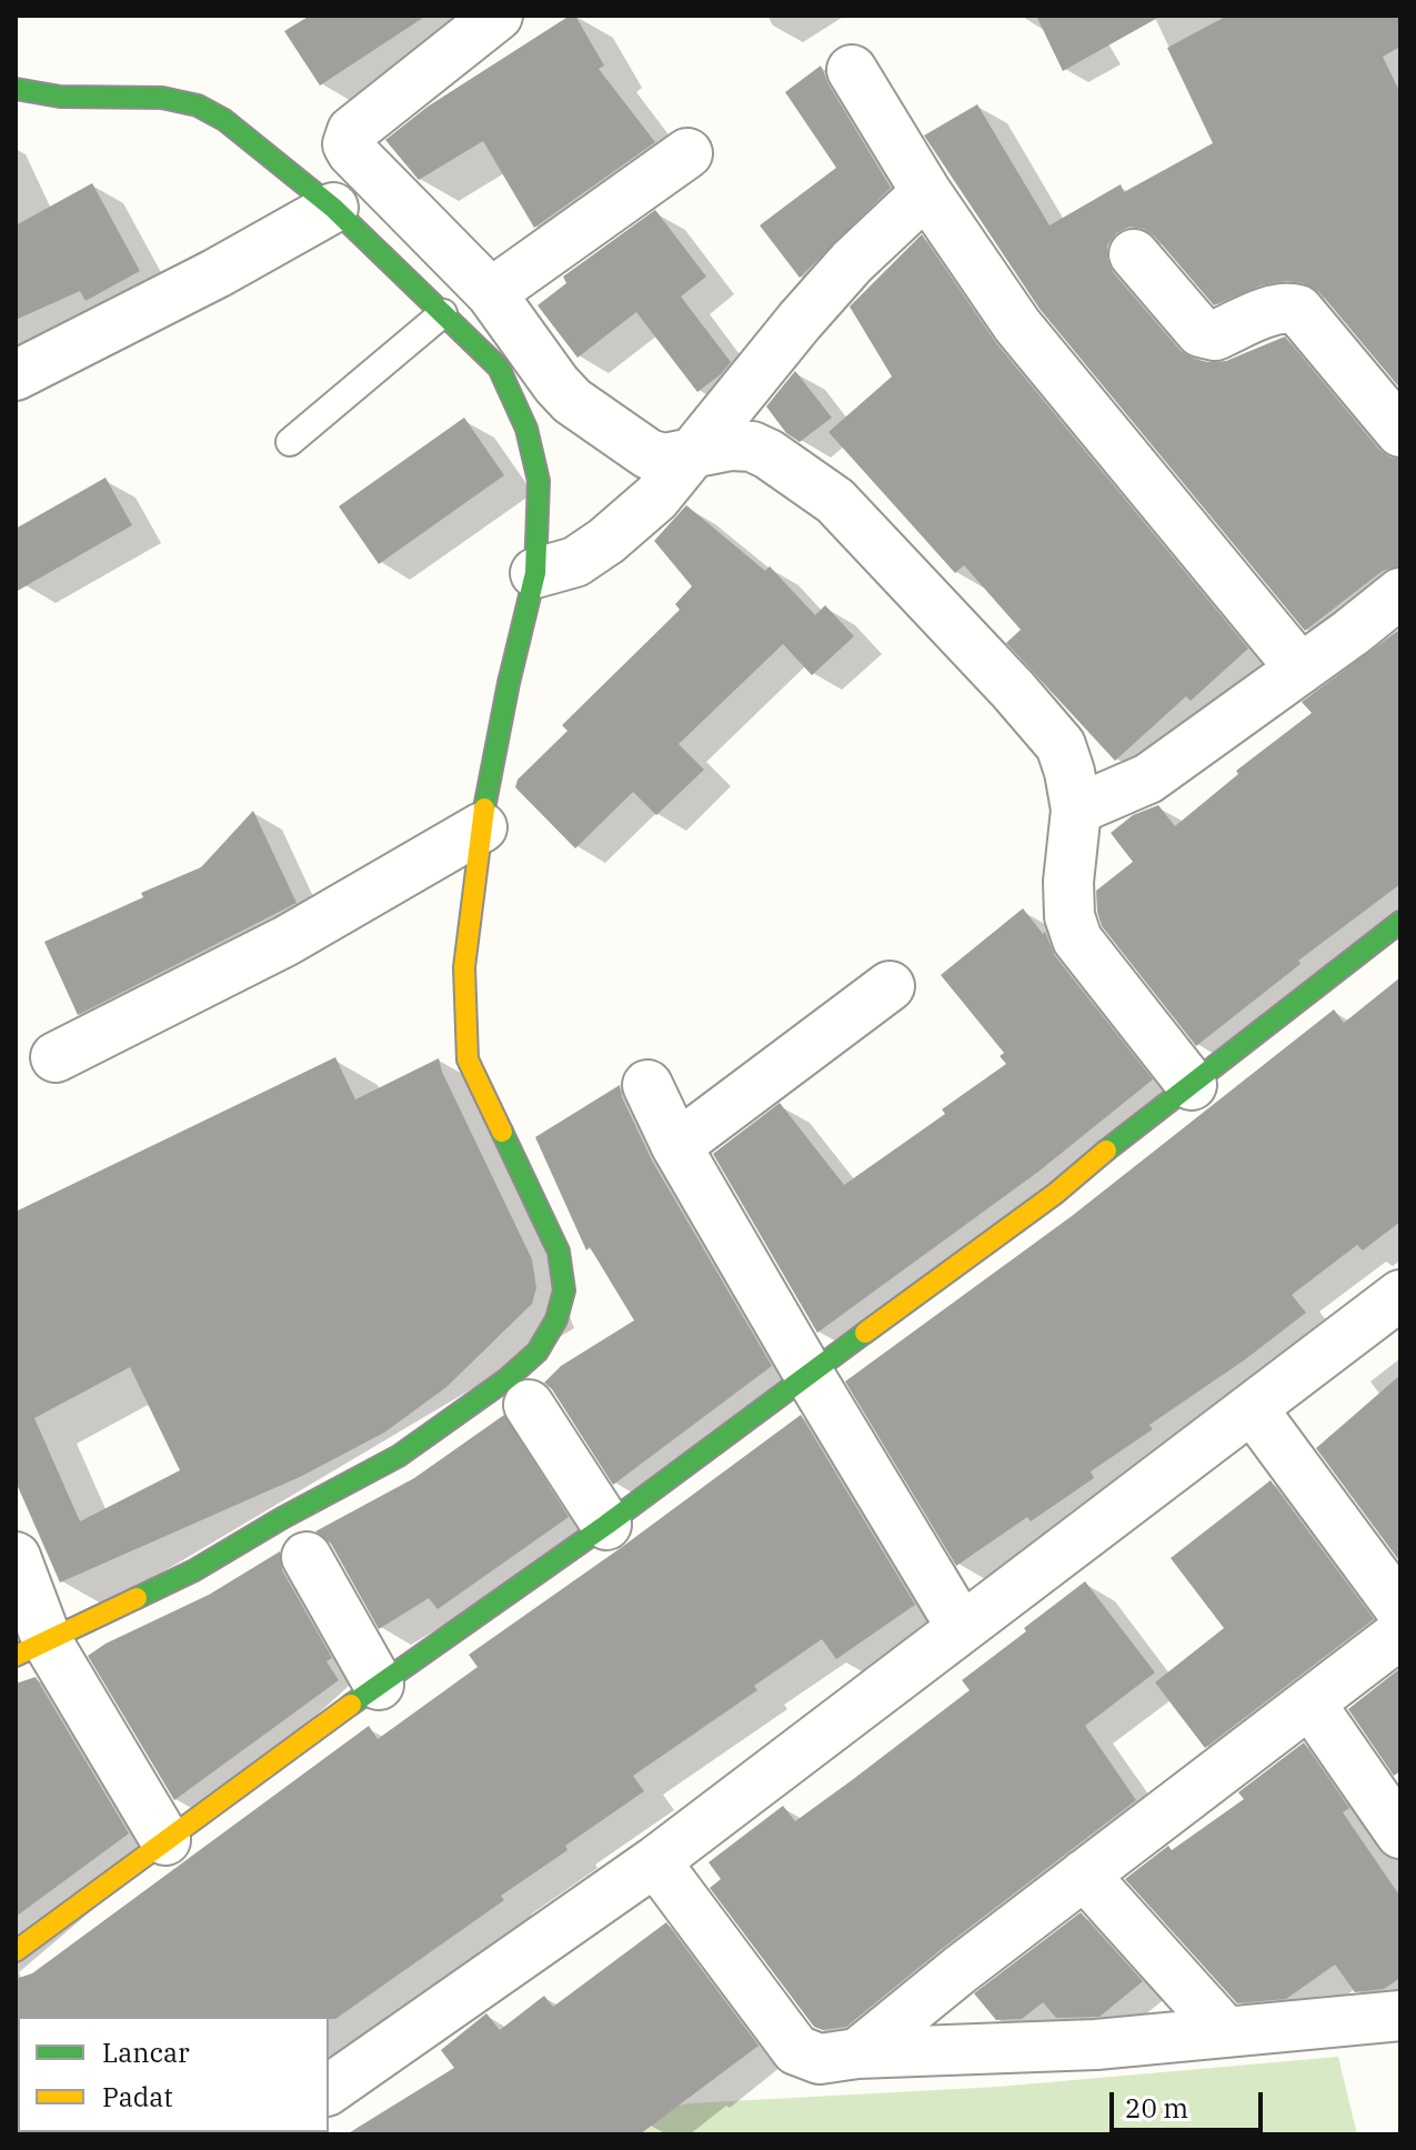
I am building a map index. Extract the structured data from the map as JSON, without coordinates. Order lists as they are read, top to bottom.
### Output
{
  "legend": ["Lancar", "Padat"],
  "scale_bar": "20 m"
}
